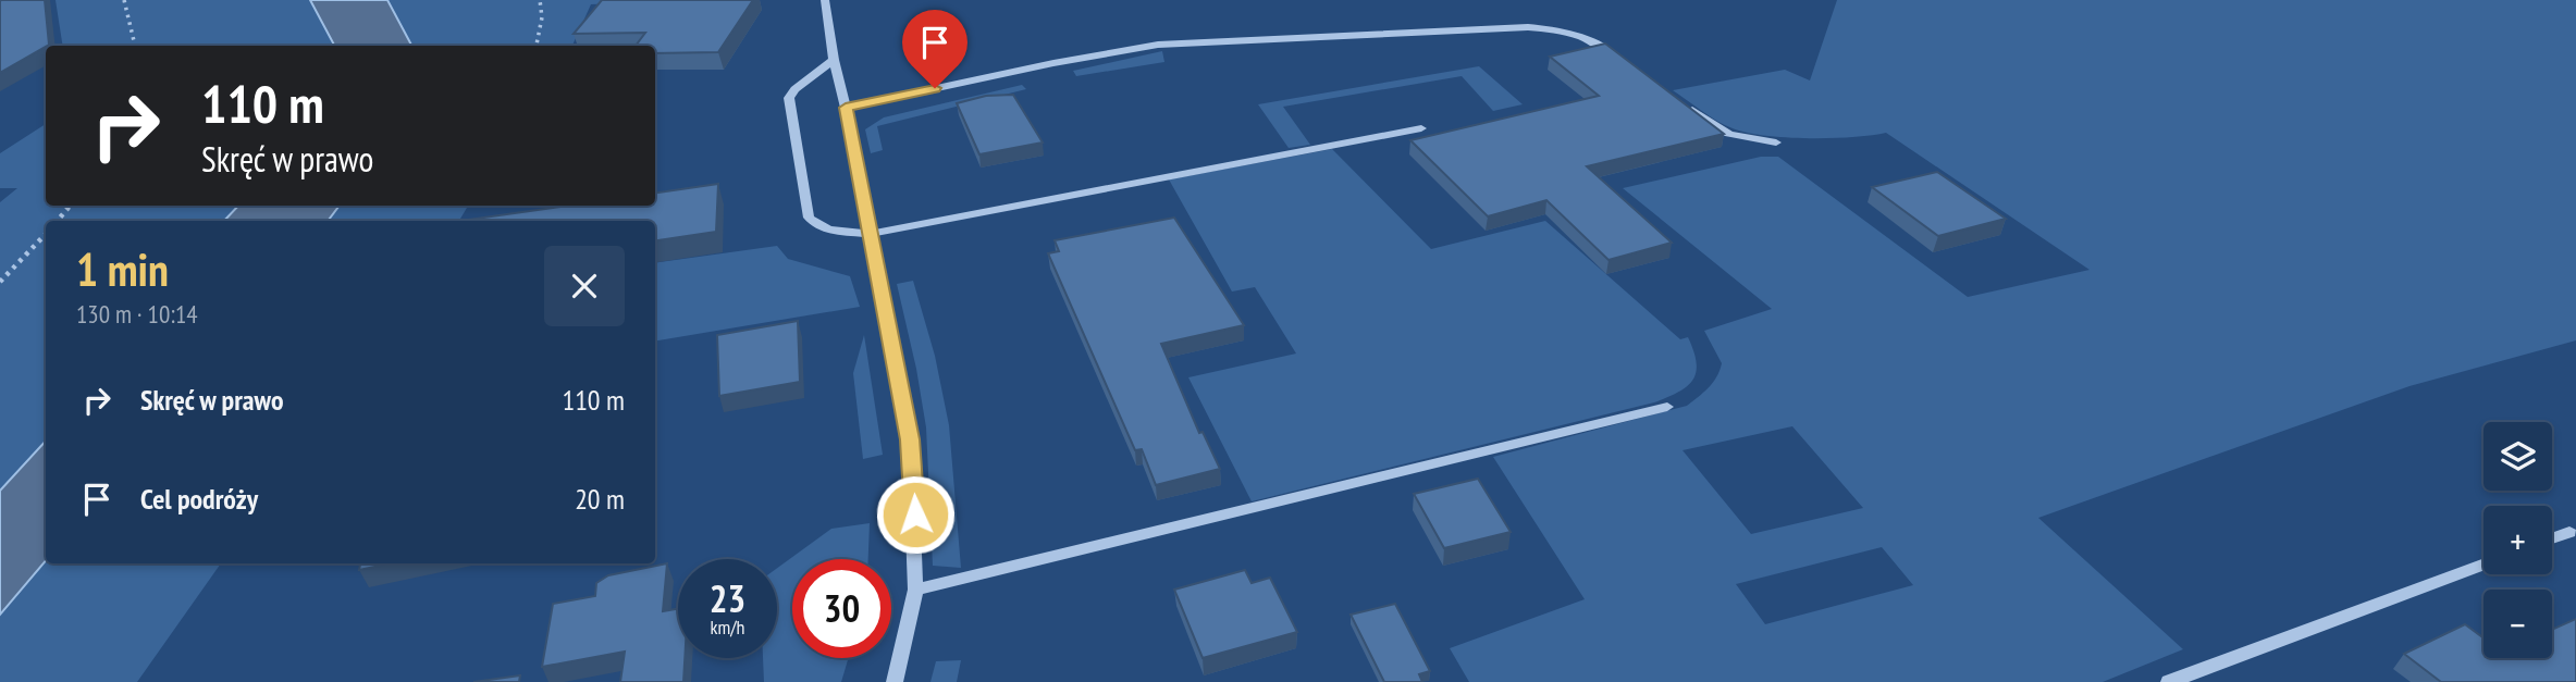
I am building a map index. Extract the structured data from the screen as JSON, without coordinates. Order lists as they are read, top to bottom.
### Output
{
  "page": {
    "turn": ["110 m", "Skręć w prawo"],
    "heading": ["1 min", "130 m · 10:14"],
    "list": [
      {
        "name": "Skręć w prawo",
        "value": "110 m"
      },
      {
        "name": "Cel podróży",
        "value": "20 m"
      }
    ],
    "map_buttons": ["+", "−"],
    "speed": "23 km/h",
    "limit": "30"
  }
}
